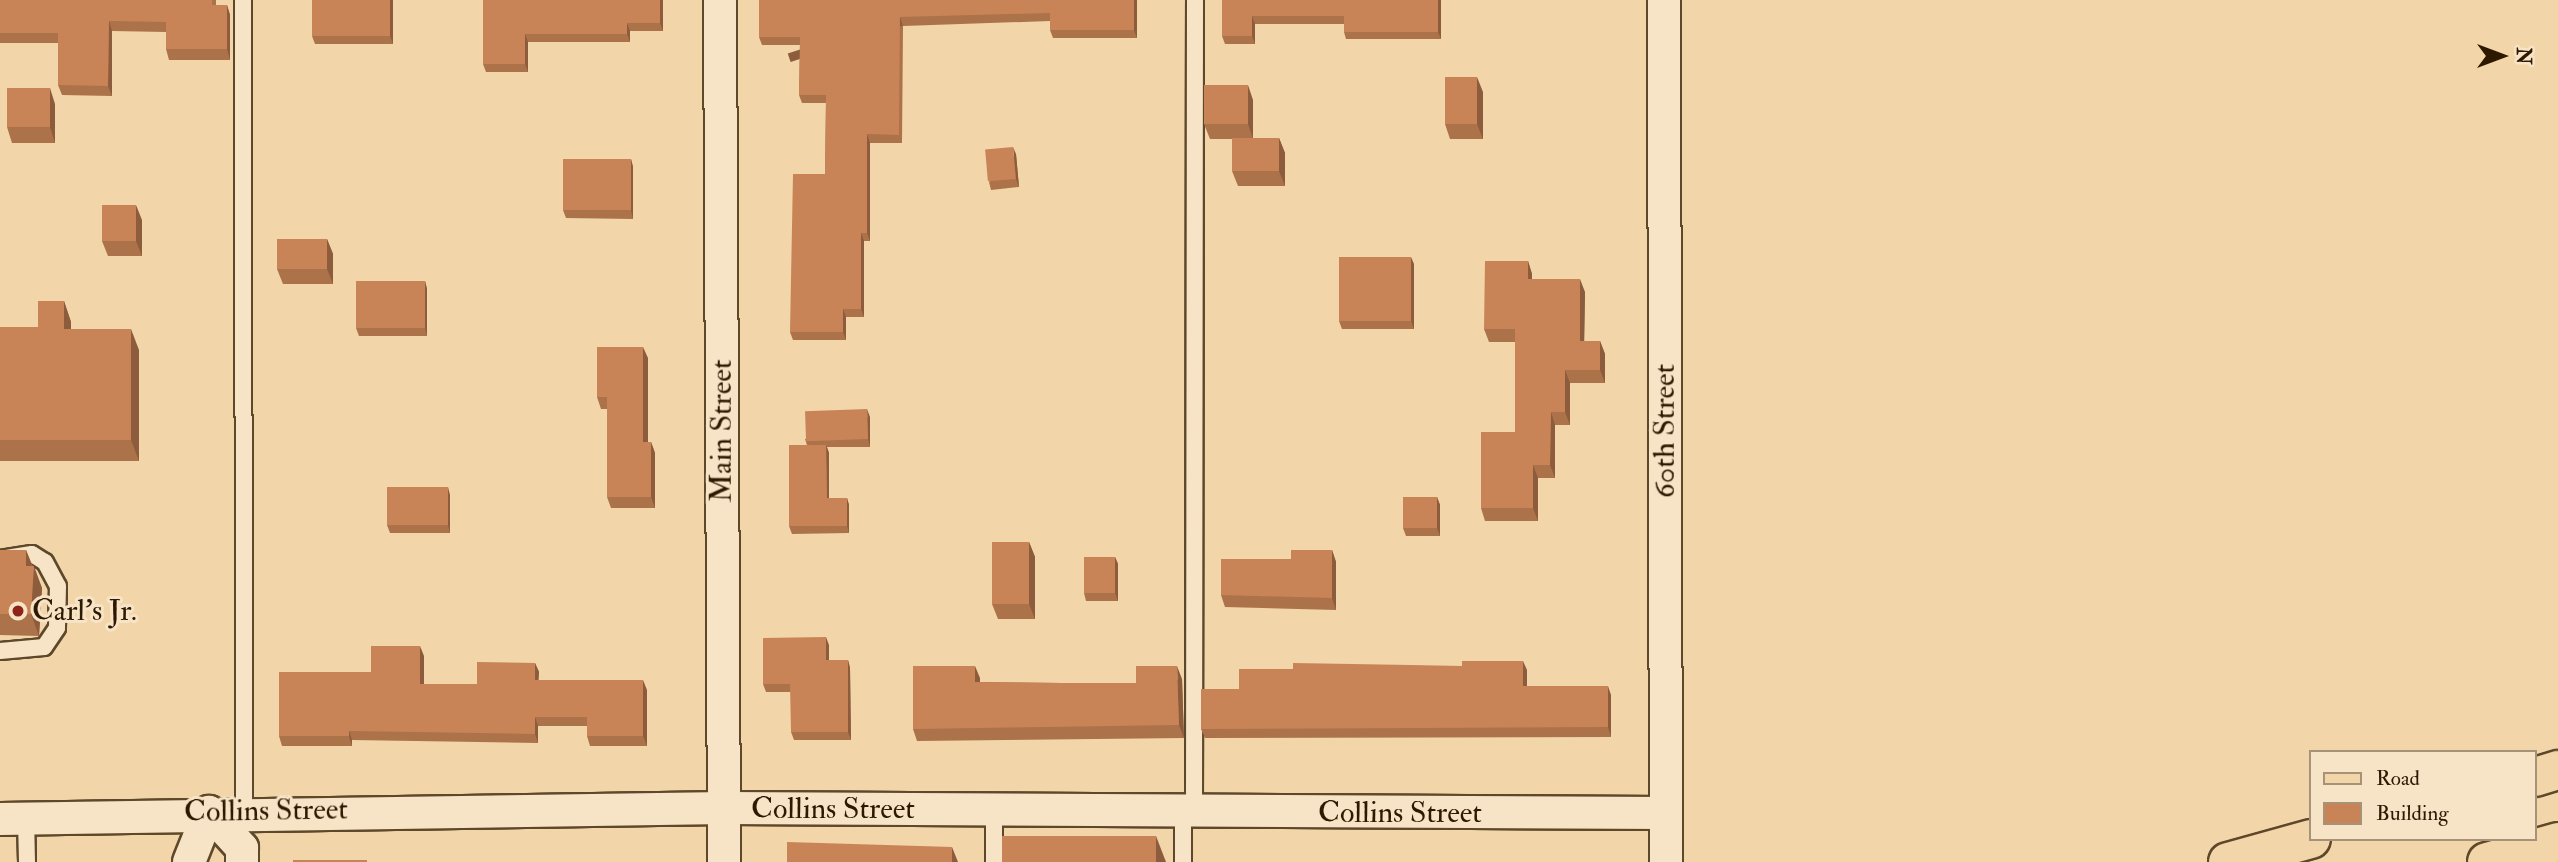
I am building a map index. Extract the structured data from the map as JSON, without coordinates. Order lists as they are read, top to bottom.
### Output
{
  "streets": {
    "street": ["Main Street", "60th Street", "Collins Street"]
  },
  "crossings": [
    ["Main Street", "Collins Street"],
    ["60th Street", "Collins Street"]
  ],
  "places": ["Carl's Jr."],
  "legend": ["Road", "Building"],
  "north": "right"
}
